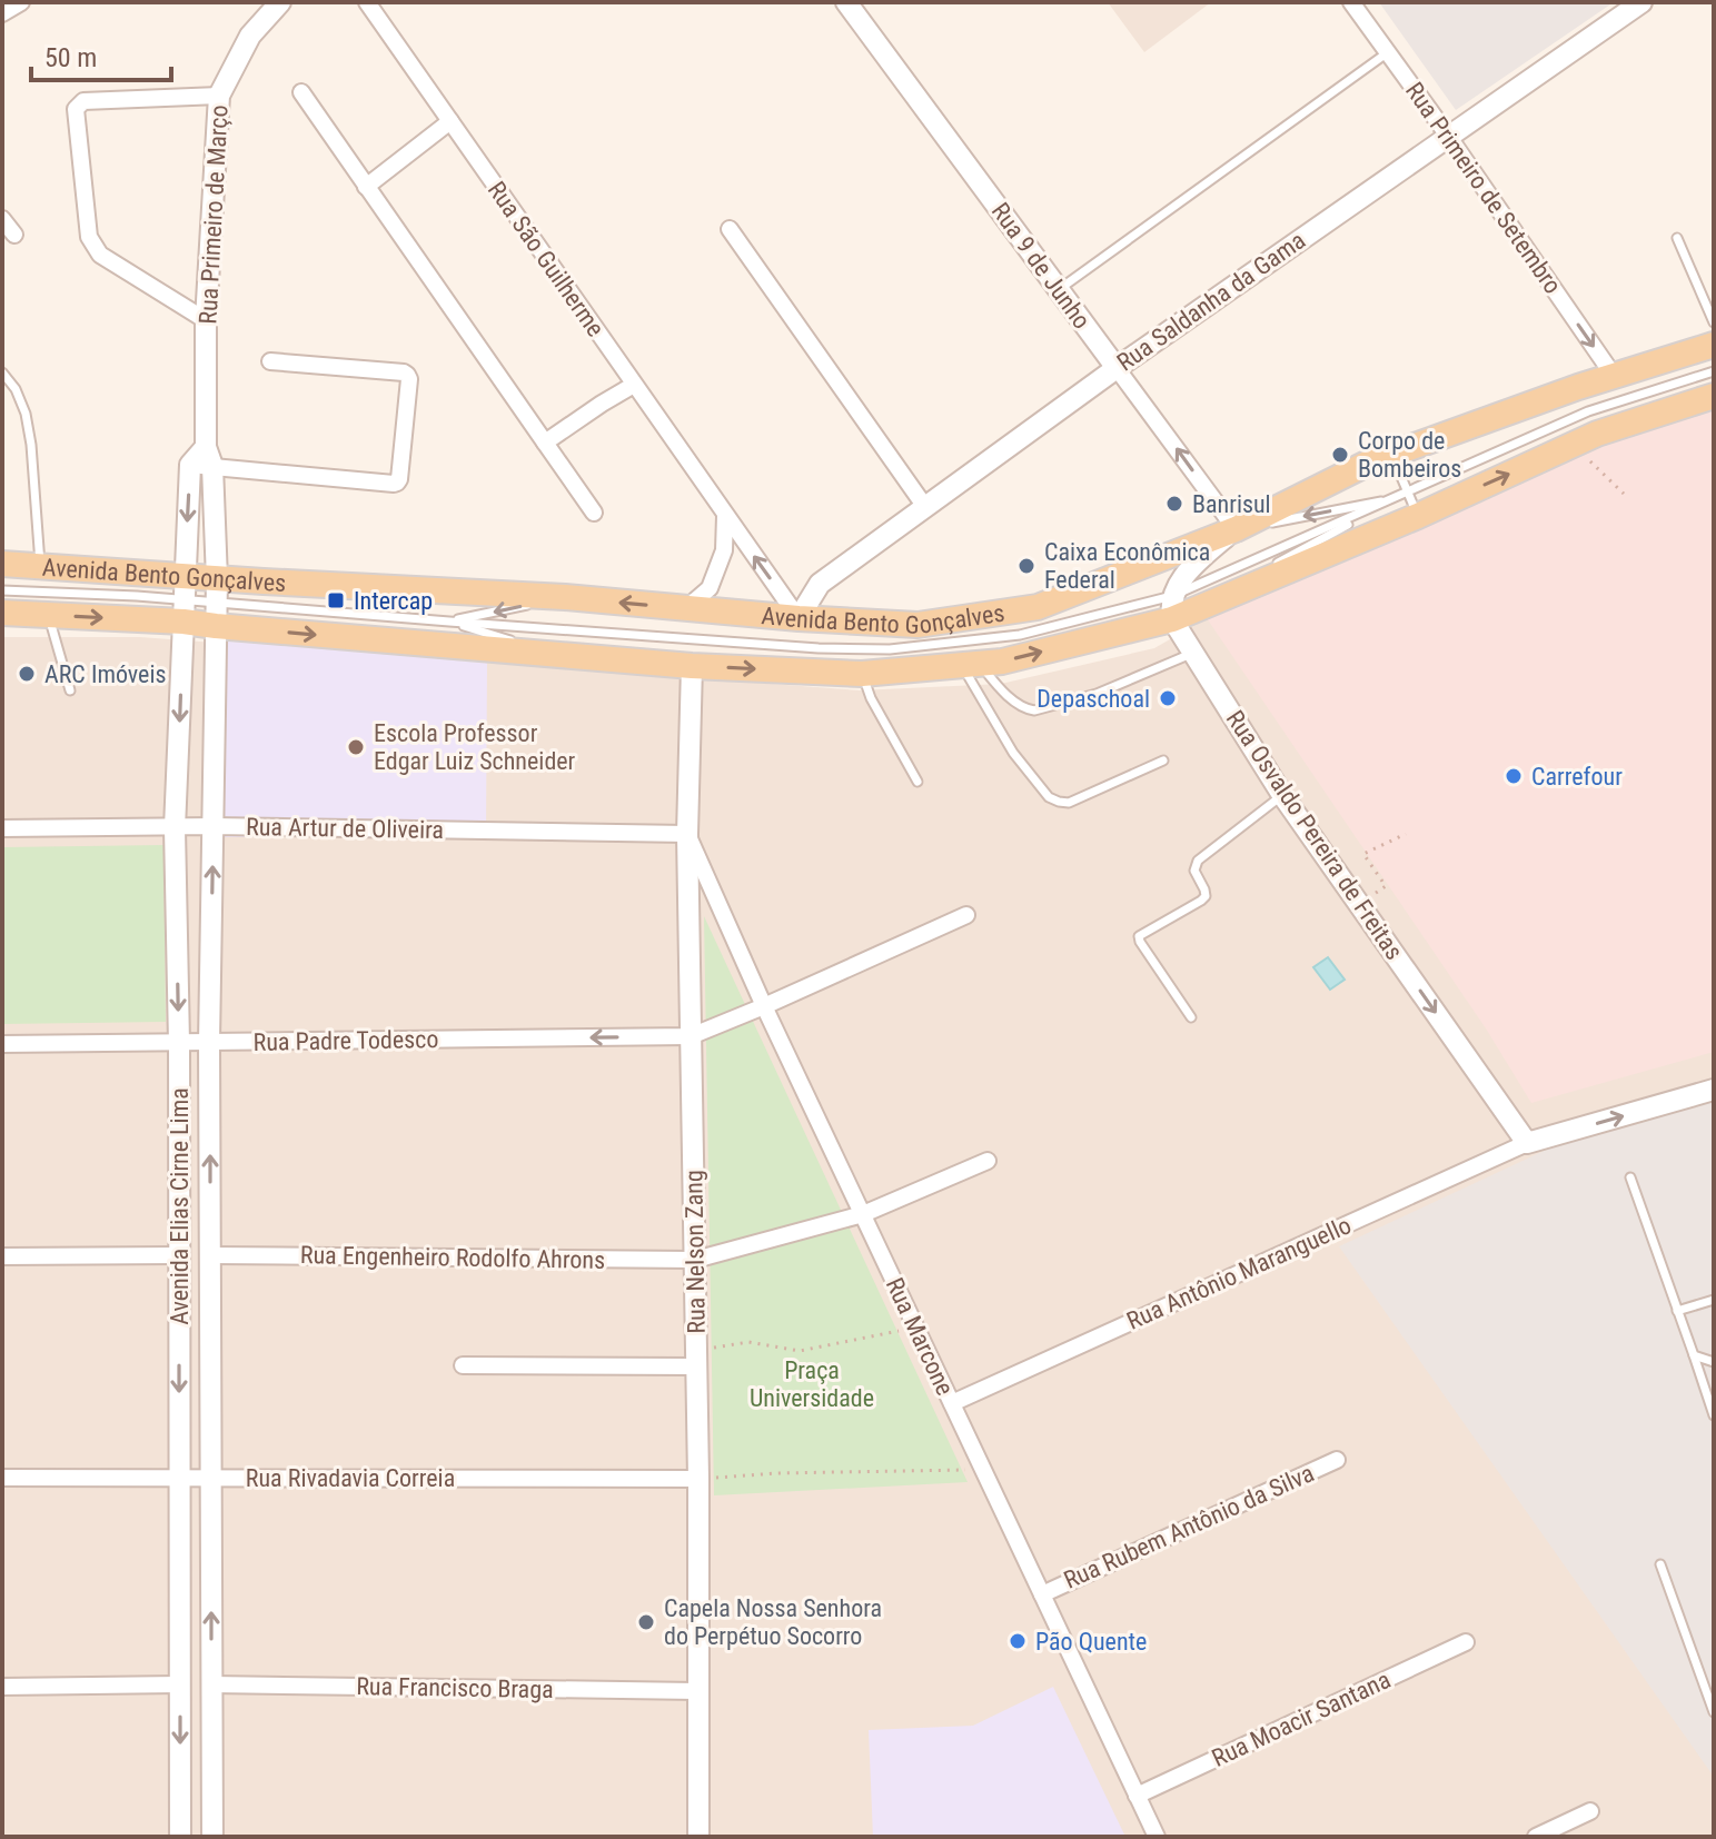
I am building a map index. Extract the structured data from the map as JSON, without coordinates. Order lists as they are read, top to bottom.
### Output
{
  "streets": {
    "main road": ["Avenida Bento Gonçalves"],
    "street": [
      "Rua Primeiro de Setembro",
      "Rua Primeiro de Março",
      "Rua São Guilherme",
      "Rua 9 de Junho",
      "Rua Saldanha da Gama",
      "Rua Artur de Oliveira",
      "Rua Osvaldo Pereira de Freitas",
      "Rua Padre Todesco",
      "Avenida Elias Cirne Lima",
      "Rua Nelson Zang",
      "Rua Engenheiro Rodolfo Ahrons",
      "Rua Antônio Maranguello",
      "Rua Marcone",
      "Rua Rivadavia Correia",
      "Rua Rubem Antônio da Silva",
      "Rua Francisco Braga",
      "Rua Moacir Santana"
    ]
  },
  "crossings": [
    ["Rua Primeiro de Setembro", "Rua Saldanha da Gama"],
    ["Rua Primeiro de Setembro", "Avenida Bento Gonçalves"],
    ["Rua Primeiro de Março", "Avenida Bento Gonçalves"],
    ["Rua Primeiro de Março", "Avenida Elias Cirne Lima"],
    ["Rua São Guilherme", "Rua Saldanha da Gama"],
    ["Rua São Guilherme", "Avenida Bento Gonçalves"],
    ["Rua 9 de Junho", "Rua Saldanha da Gama"],
    ["Rua 9 de Junho", "Avenida Bento Gonçalves"],
    ["Rua Saldanha da Gama", "Avenida Bento Gonçalves"],
    ["Avenida Bento Gonçalves", "Rua Osvaldo Pereira de Freitas"],
    ["Avenida Bento Gonçalves", "Avenida Elias Cirne Lima"],
    ["Avenida Bento Gonçalves", "Rua Nelson Zang"],
    ["Rua Artur de Oliveira", "Avenida Elias Cirne Lima"],
    ["Rua Artur de Oliveira", "Rua Nelson Zang"],
    ["Rua Artur de Oliveira", "Rua Marcone"],
    ["Rua Osvaldo Pereira de Freitas", "Rua Antônio Maranguello"],
    ["Rua Padre Todesco", "Avenida Elias Cirne Lima"],
    ["Rua Padre Todesco", "Rua Nelson Zang"],
    ["Avenida Elias Cirne Lima", "Rua Engenheiro Rodolfo Ahrons"],
    ["Avenida Elias Cirne Lima", "Rua Rivadavia Correia"],
    ["Avenida Elias Cirne Lima", "Rua Francisco Braga"],
    ["Rua Nelson Zang", "Rua Engenheiro Rodolfo Ahrons"],
    ["Rua Nelson Zang", "Rua Marcone"],
    ["Rua Nelson Zang", "Rua Rivadavia Correia"],
    ["Rua Nelson Zang", "Rua Francisco Braga"],
    ["Rua Engenheiro Rodolfo Ahrons", "Rua Marcone"],
    ["Rua Antônio Maranguello", "Rua Marcone"],
    ["Rua Marcone", "Rua Rubem Antônio da Silva"],
    ["Rua Marcone", "Rua Moacir Santana"]
  ],
  "one_way": ["Rua Primeiro de Setembro", "Rua Osvaldo Pereira de Freitas", "Rua Padre Todesco"],
  "parks": ["Praça Universidade"],
  "places": {
    "other": [
      "Corpo de Bombeiros",
      "Banrisul",
      "Caixa Econômica Federal",
      "ARC Imóveis",
      "Depaschoal",
      "Escola Professor Edgar Luiz Schneider",
      "Carrefour",
      "Capela Nossa Senhora do Perpétuo Socorro",
      "Pão Quente"
    ],
    "transit": ["Intercap"]
  },
  "scale_bar": "50 m"
}
